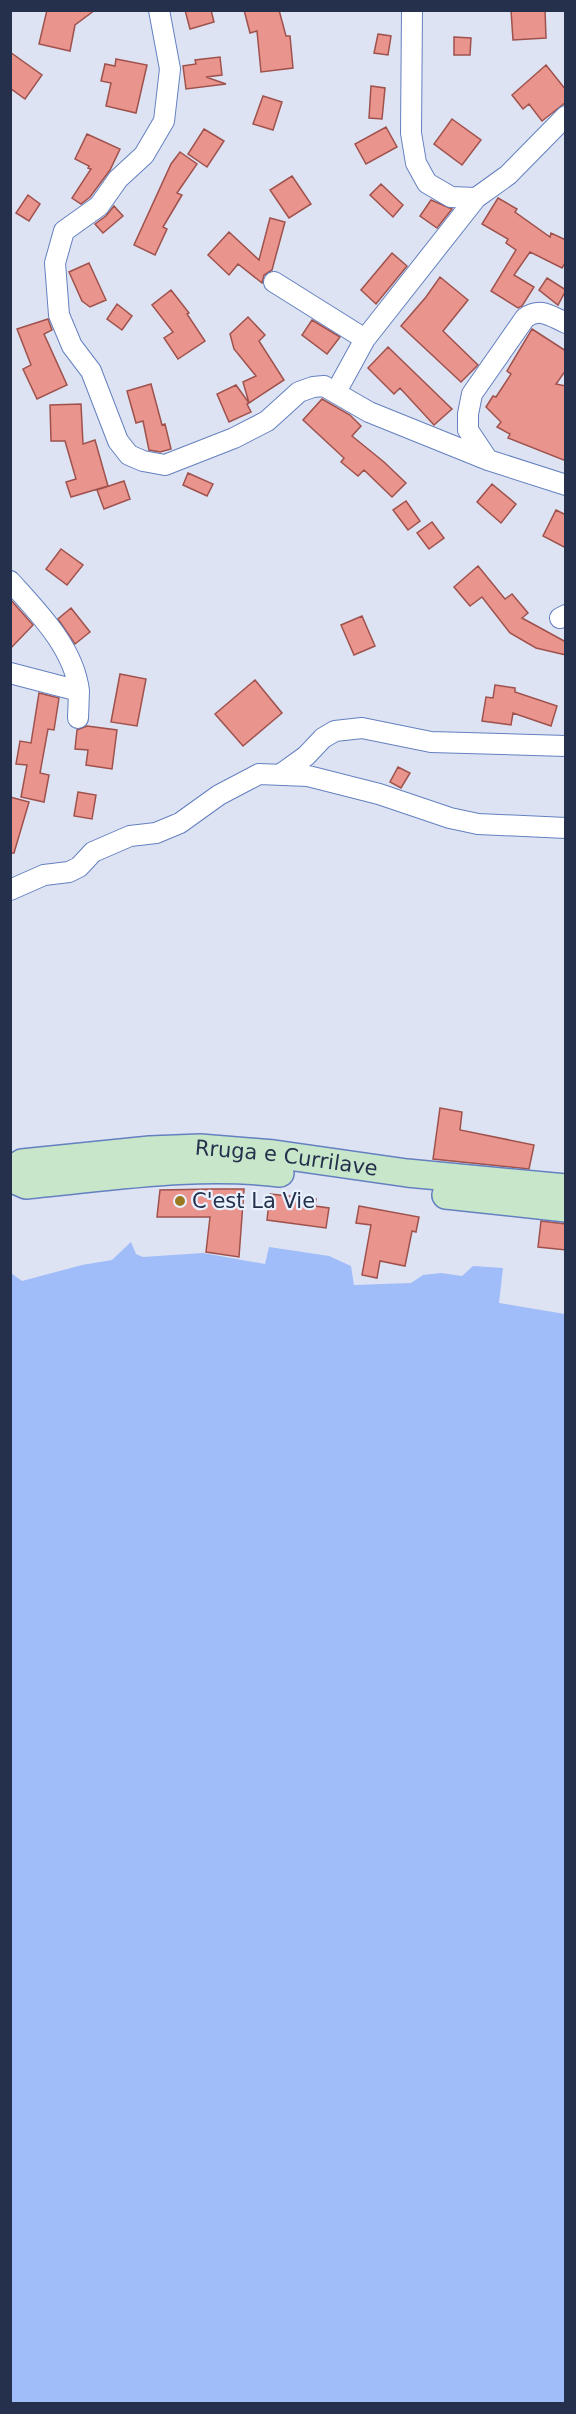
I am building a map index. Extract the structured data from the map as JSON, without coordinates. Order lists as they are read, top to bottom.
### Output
{
  "streets": {
    "main road": ["Rruga e Currilave"]
  },
  "places": ["C'est La Vie"]
}
